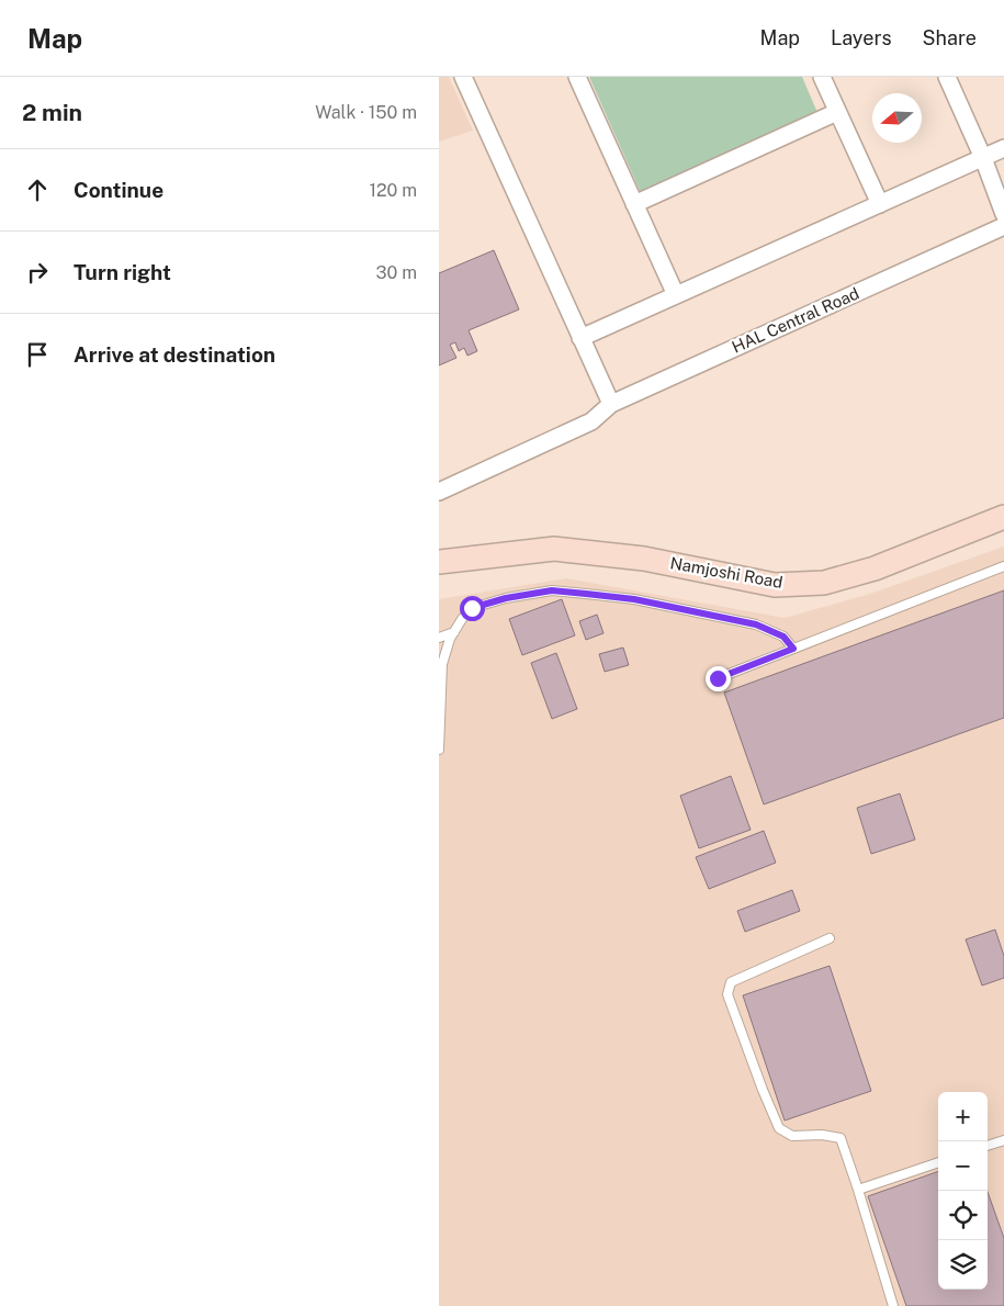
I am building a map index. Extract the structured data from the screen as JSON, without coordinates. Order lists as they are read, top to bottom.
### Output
{
  "streets": {
    "main road": ["Namjoshi Road"],
    "street": ["HAL Central Road"]
  },
  "north": "left",
  "page": {
    "header": "Map",
    "nav": ["Map", "Layers", "Share"],
    "heading": ["2 min", "Walk · 150 m"],
    "list": [
      ["Continue", "120 m"],
      ["Turn right", "30 m"],
      "Arrive at destination"
    ],
    "map_buttons": ["+", "−"]
  }
}
